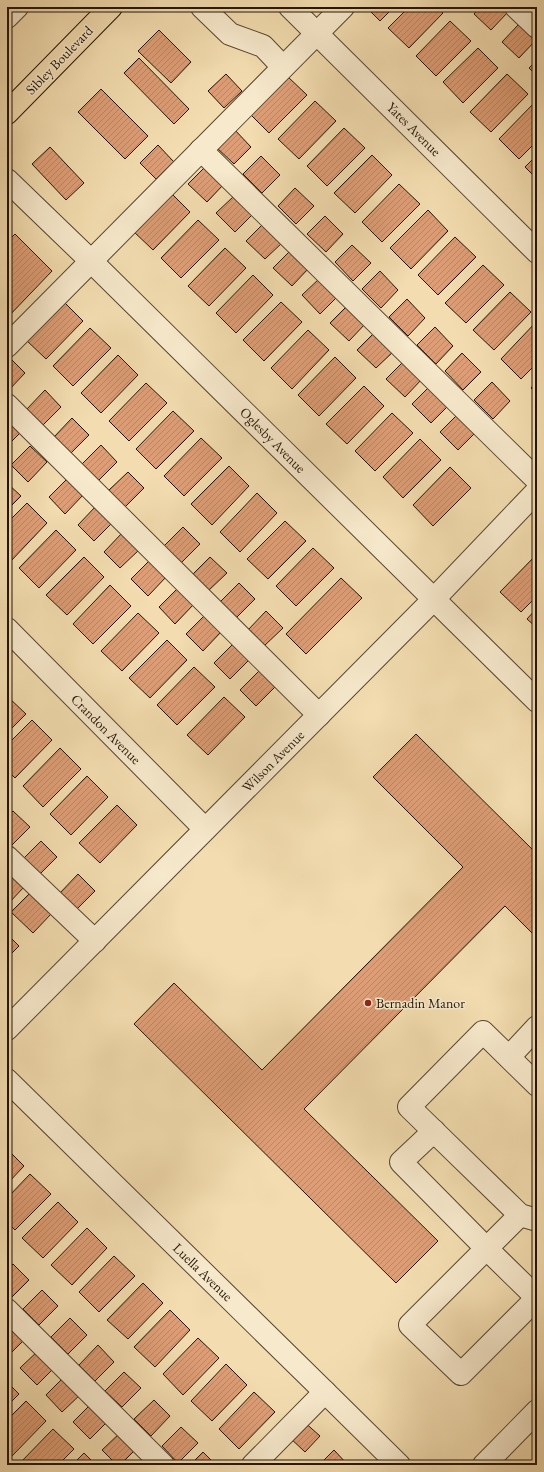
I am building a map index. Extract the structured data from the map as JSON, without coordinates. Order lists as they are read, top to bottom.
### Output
{
  "streets": {
    "main road": ["Sibley Boulevard"],
    "street": [
      "Yates Avenue",
      "Oglesby Avenue",
      "Crandon Avenue",
      "Wilson Avenue",
      "Luella Avenue"
    ]
  },
  "crossings": [
    ["Oglesby Avenue", "Wilson Avenue"],
    ["Crandon Avenue", "Wilson Avenue"]
  ],
  "places": ["Bernadin Manor"]
}
